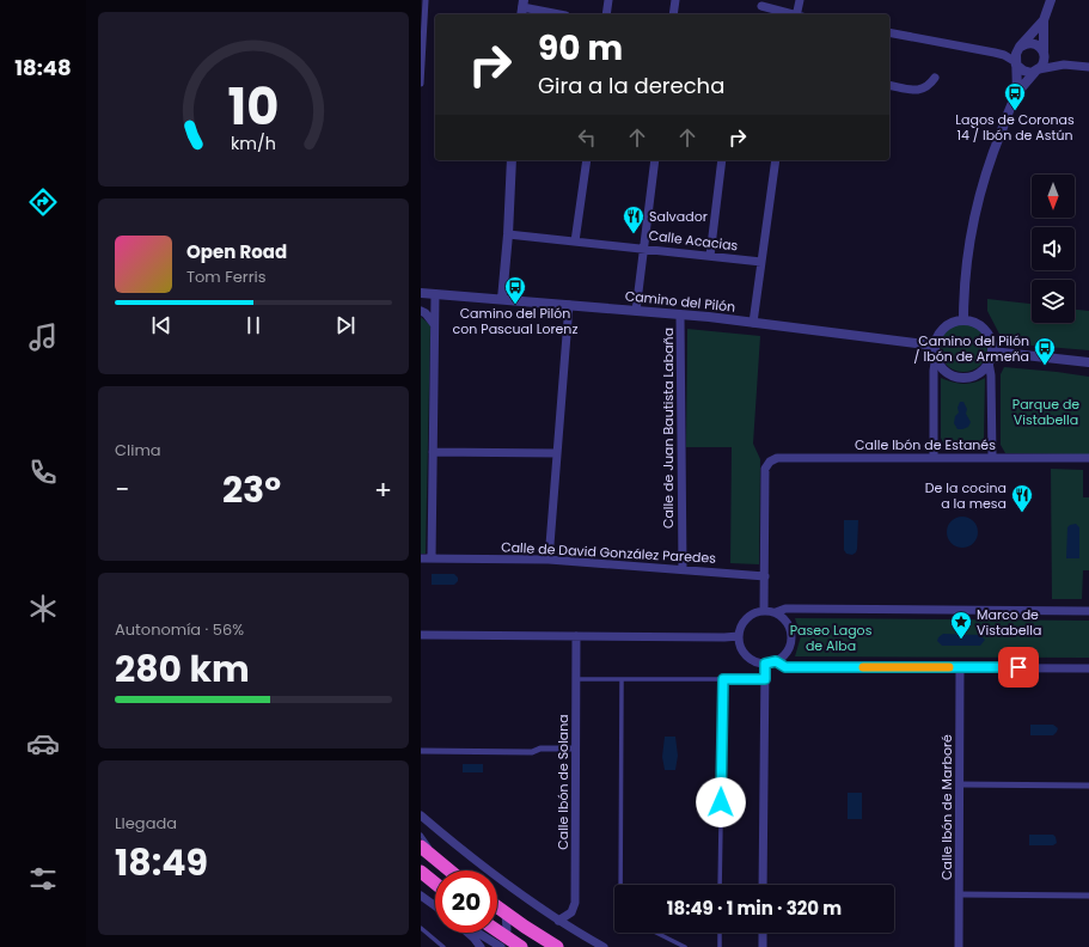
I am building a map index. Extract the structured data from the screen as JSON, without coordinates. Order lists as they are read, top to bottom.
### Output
{
  "streets": {
    "street": [
      "Calle Acacias",
      "Camino del Pilón",
      "Calle de Juan Bautista Labaña",
      "Calle Ibón de Estanés",
      "Calle de David González Paredes",
      "Calle Ibón de Solana",
      "Calle Ibón de Marboré"
    ]
  },
  "crossings": [
    ["Camino del Pilón", "Calle de Juan Bautista Labaña"],
    ["Calle de Juan Bautista Labaña", "Calle de David González Paredes"],
    ["Calle Ibón de Estanés", "Calle de David González Paredes"]
  ],
  "parks": ["Parque de Vistabella", "Paseo Lagos de Alba"],
  "places": {
    "bus stop": ["Lagos de Coronas 14 / Ibón de Astún", "Camino del Pilón con Pascual Lorenz", "Camino del Pilón / Ibón de Armeña"],
    "restaurant": ["Salvador", "De la cocina a la mesa"],
    "place": ["Marco de Vistabella"]
  },
  "north": "bottom",
  "page": {
    "tabs": "18:48",
    "turn": ["90 m", "Gira a la derecha"],
    "song": ["Open Road", "Tom Ferris"],
    "tile": [
      "Clima",
      ["Autonomía · 56%", "280 km"],
      ["Llegada", "18:49"]
    ],
    "heat": ["−", "23°", "+"],
    "limit": "20",
    "trip": "18:49 · 1 min · 320 m",
    "gauge": ["10", "km/h"]
  }
}
